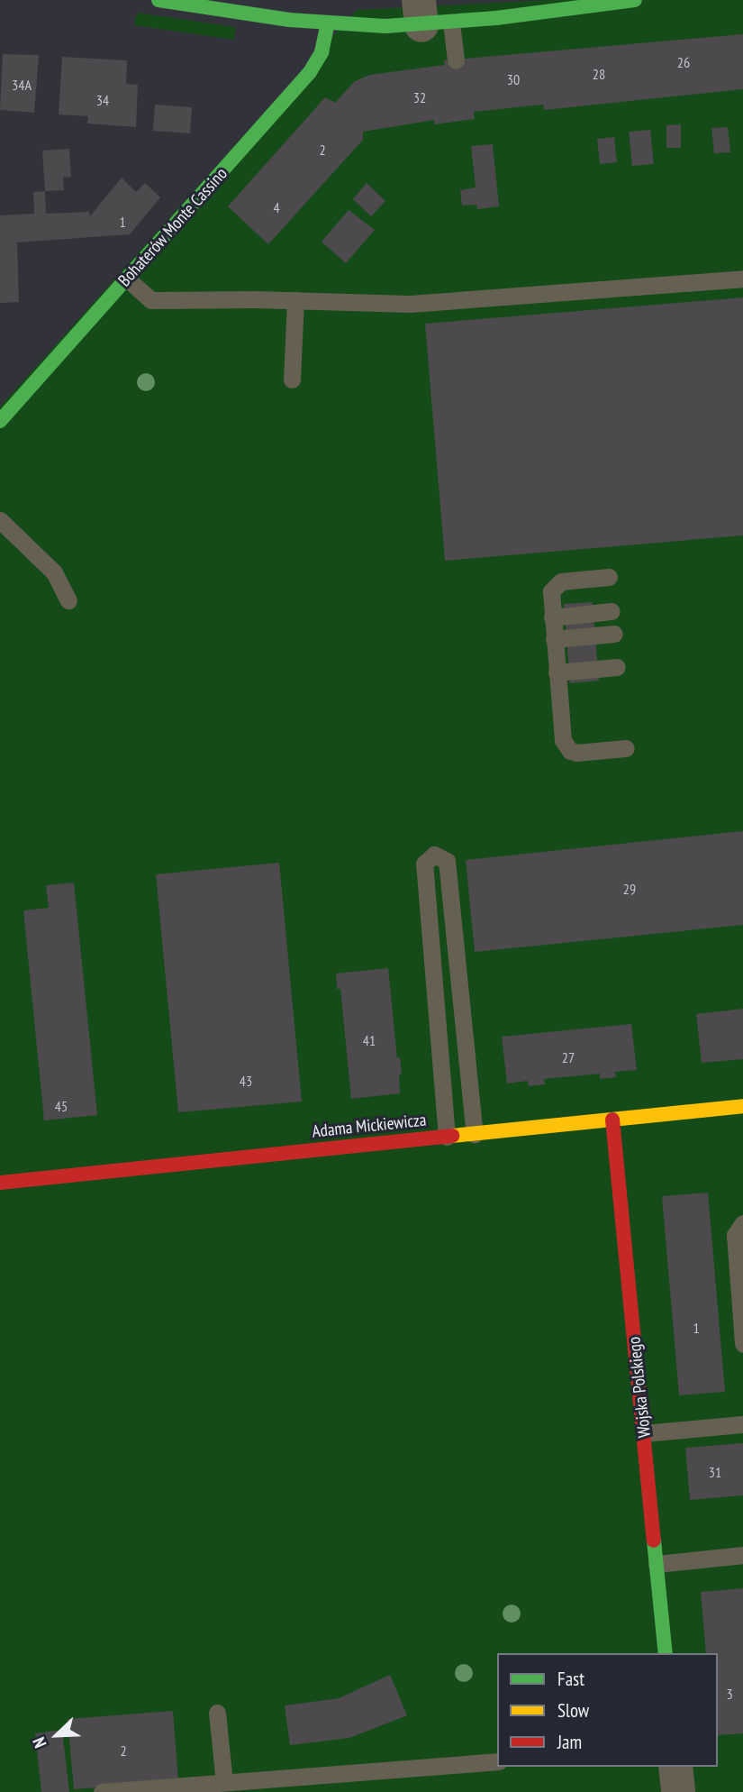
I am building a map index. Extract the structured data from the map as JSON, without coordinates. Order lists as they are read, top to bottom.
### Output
{
  "streets": {
    "street": ["Bohaterów Monte Cassino", "Adama Mickiewicza", "Wojska Polskiego"]
  },
  "crossings": [
    ["Adama Mickiewicza", "Wojska Polskiego"]
  ],
  "house_numbers": [
    "26",
    "28",
    "30",
    "34A",
    "32",
    "34",
    "2",
    "4",
    "1",
    "29",
    "41",
    "27",
    "43",
    "45",
    "1",
    "31",
    "3",
    "2"
  ],
  "legend": ["Fast", "Slow", "Jam"],
  "north": "bottom left"
}
